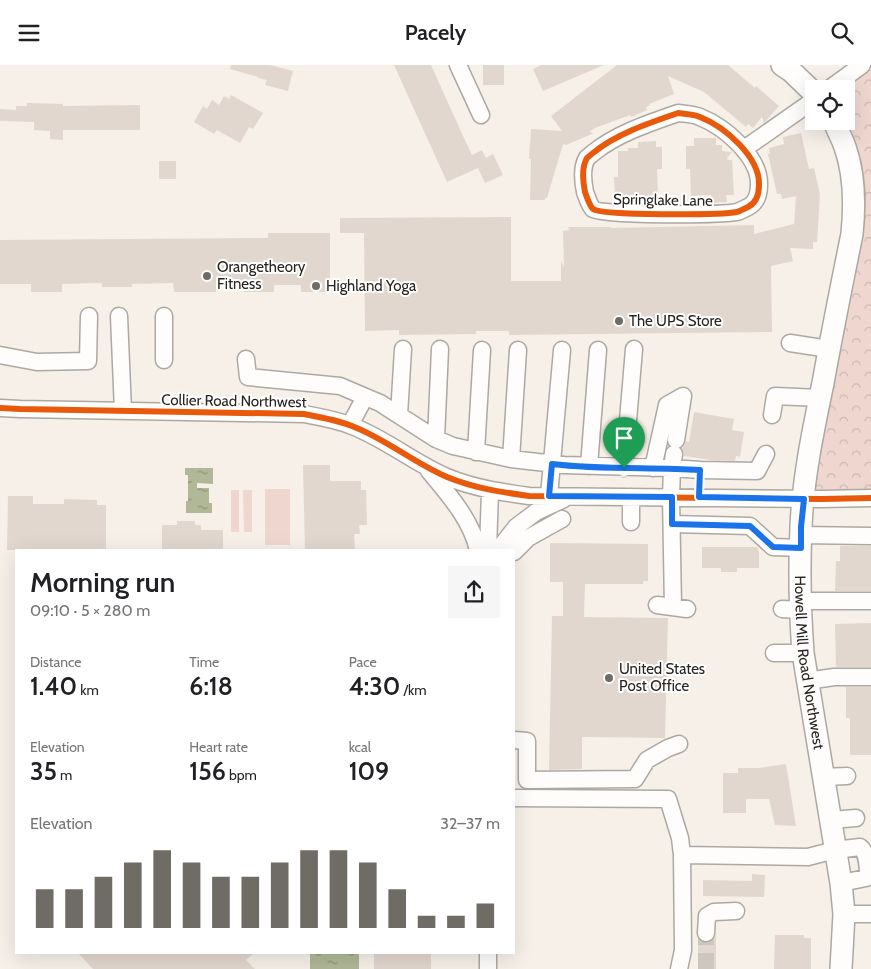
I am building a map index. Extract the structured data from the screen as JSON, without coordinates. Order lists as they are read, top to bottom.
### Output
{
  "streets": {
    "main road": ["Howell Mill Road Northwest"],
    "street": ["Springlake Lane", "Collier Road Northwest"]
  },
  "crossings": [
    ["Collier Road Northwest", "Howell Mill Road Northwest"]
  ],
  "places": [
    "Orangetheory Fitness",
    "Highland Yoga",
    "The UPS Store",
    "United States Post Office"
  ],
  "page": {
    "header": "Pacely",
    "heading": ["Morning run", "09:10 · 5 × 280 m"],
    "stats": [
      ["Distance", "1.40 km"],
      ["Time", "6:18"],
      ["Pace", "4:30 /km"],
      ["Elevation", "35 m"],
      ["Heart rate", "156 bpm"],
      ["kcal", "109"]
    ],
    "chart": ["Elevation", "32–37 m"]
  }
}
